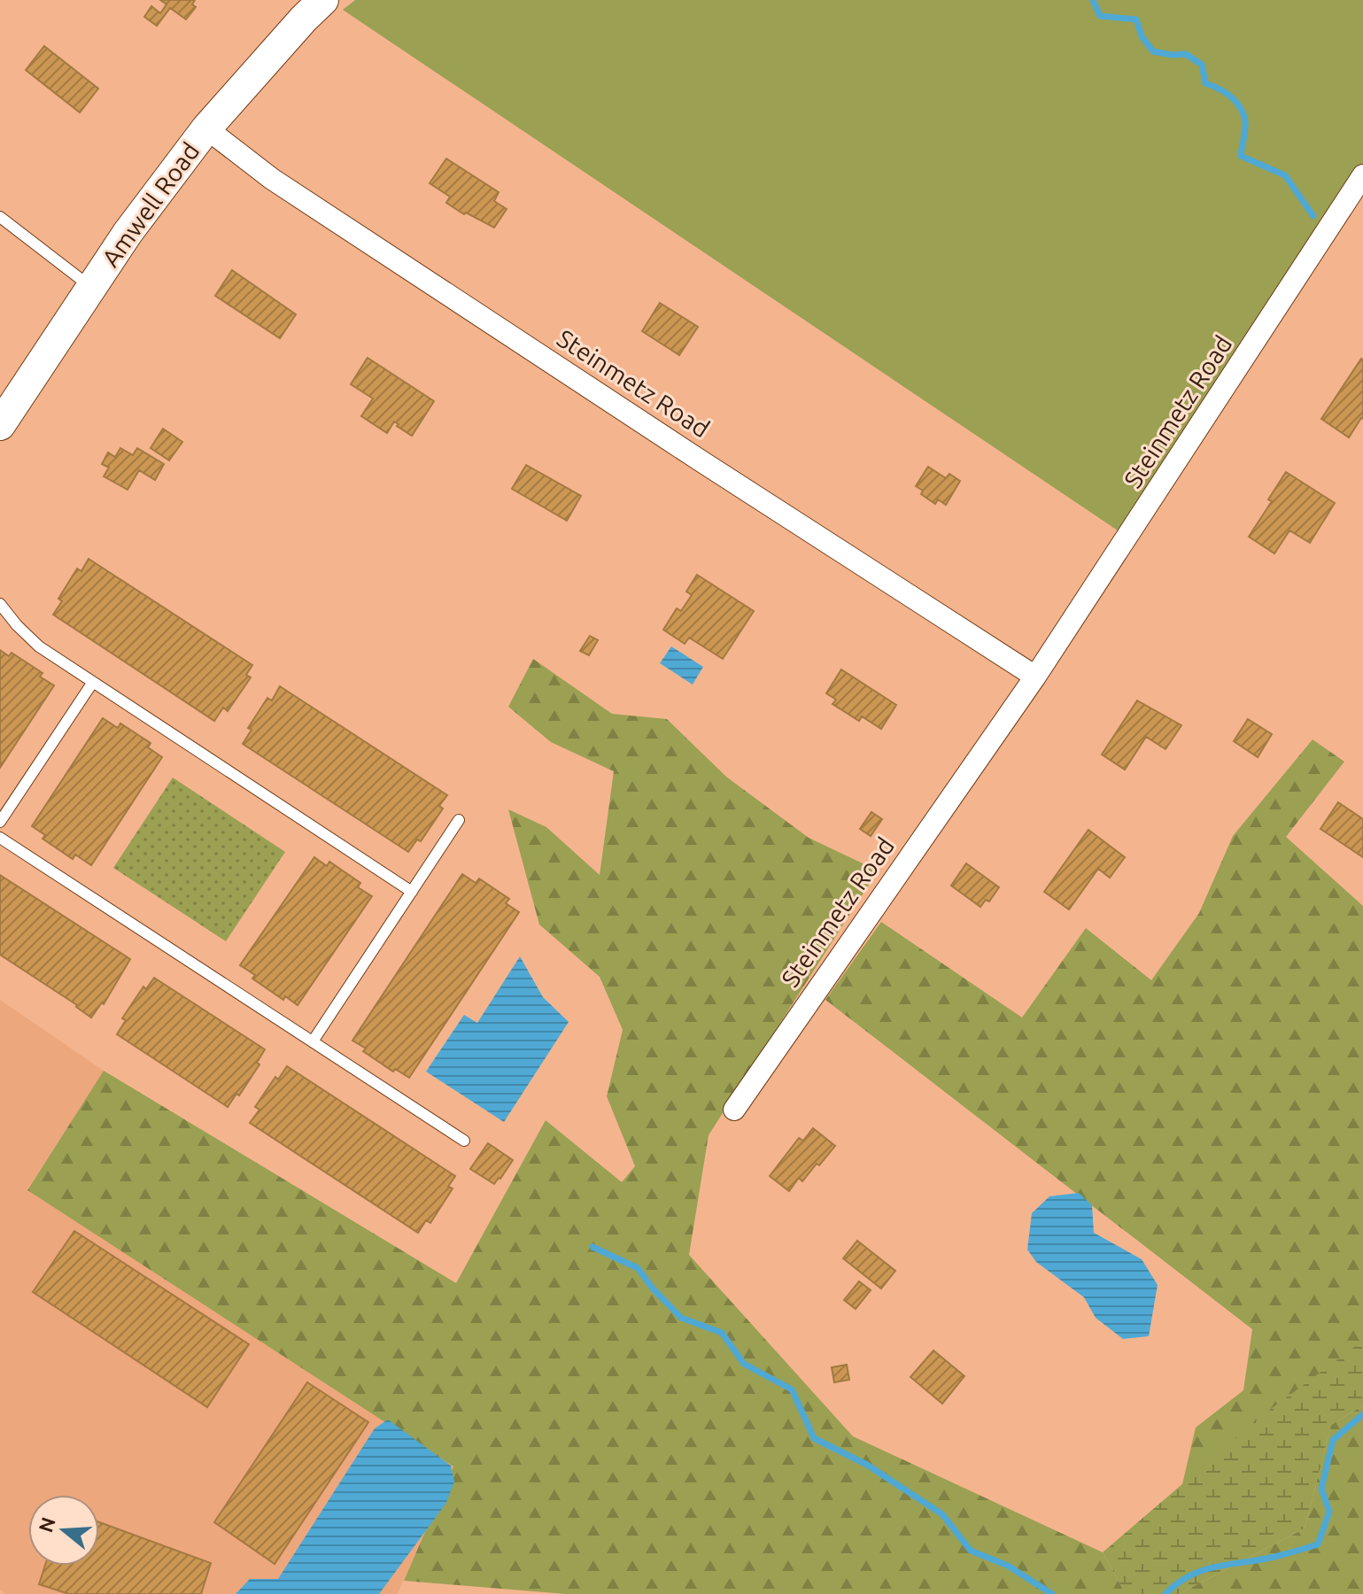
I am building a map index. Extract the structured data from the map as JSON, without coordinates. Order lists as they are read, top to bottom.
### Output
{
  "streets": {
    "main road": ["Amwell Road"],
    "street": ["Steinmetz Road"]
  },
  "crossings": [
    ["Amwell Road", "Steinmetz Road"]
  ],
  "north": "left"
}
